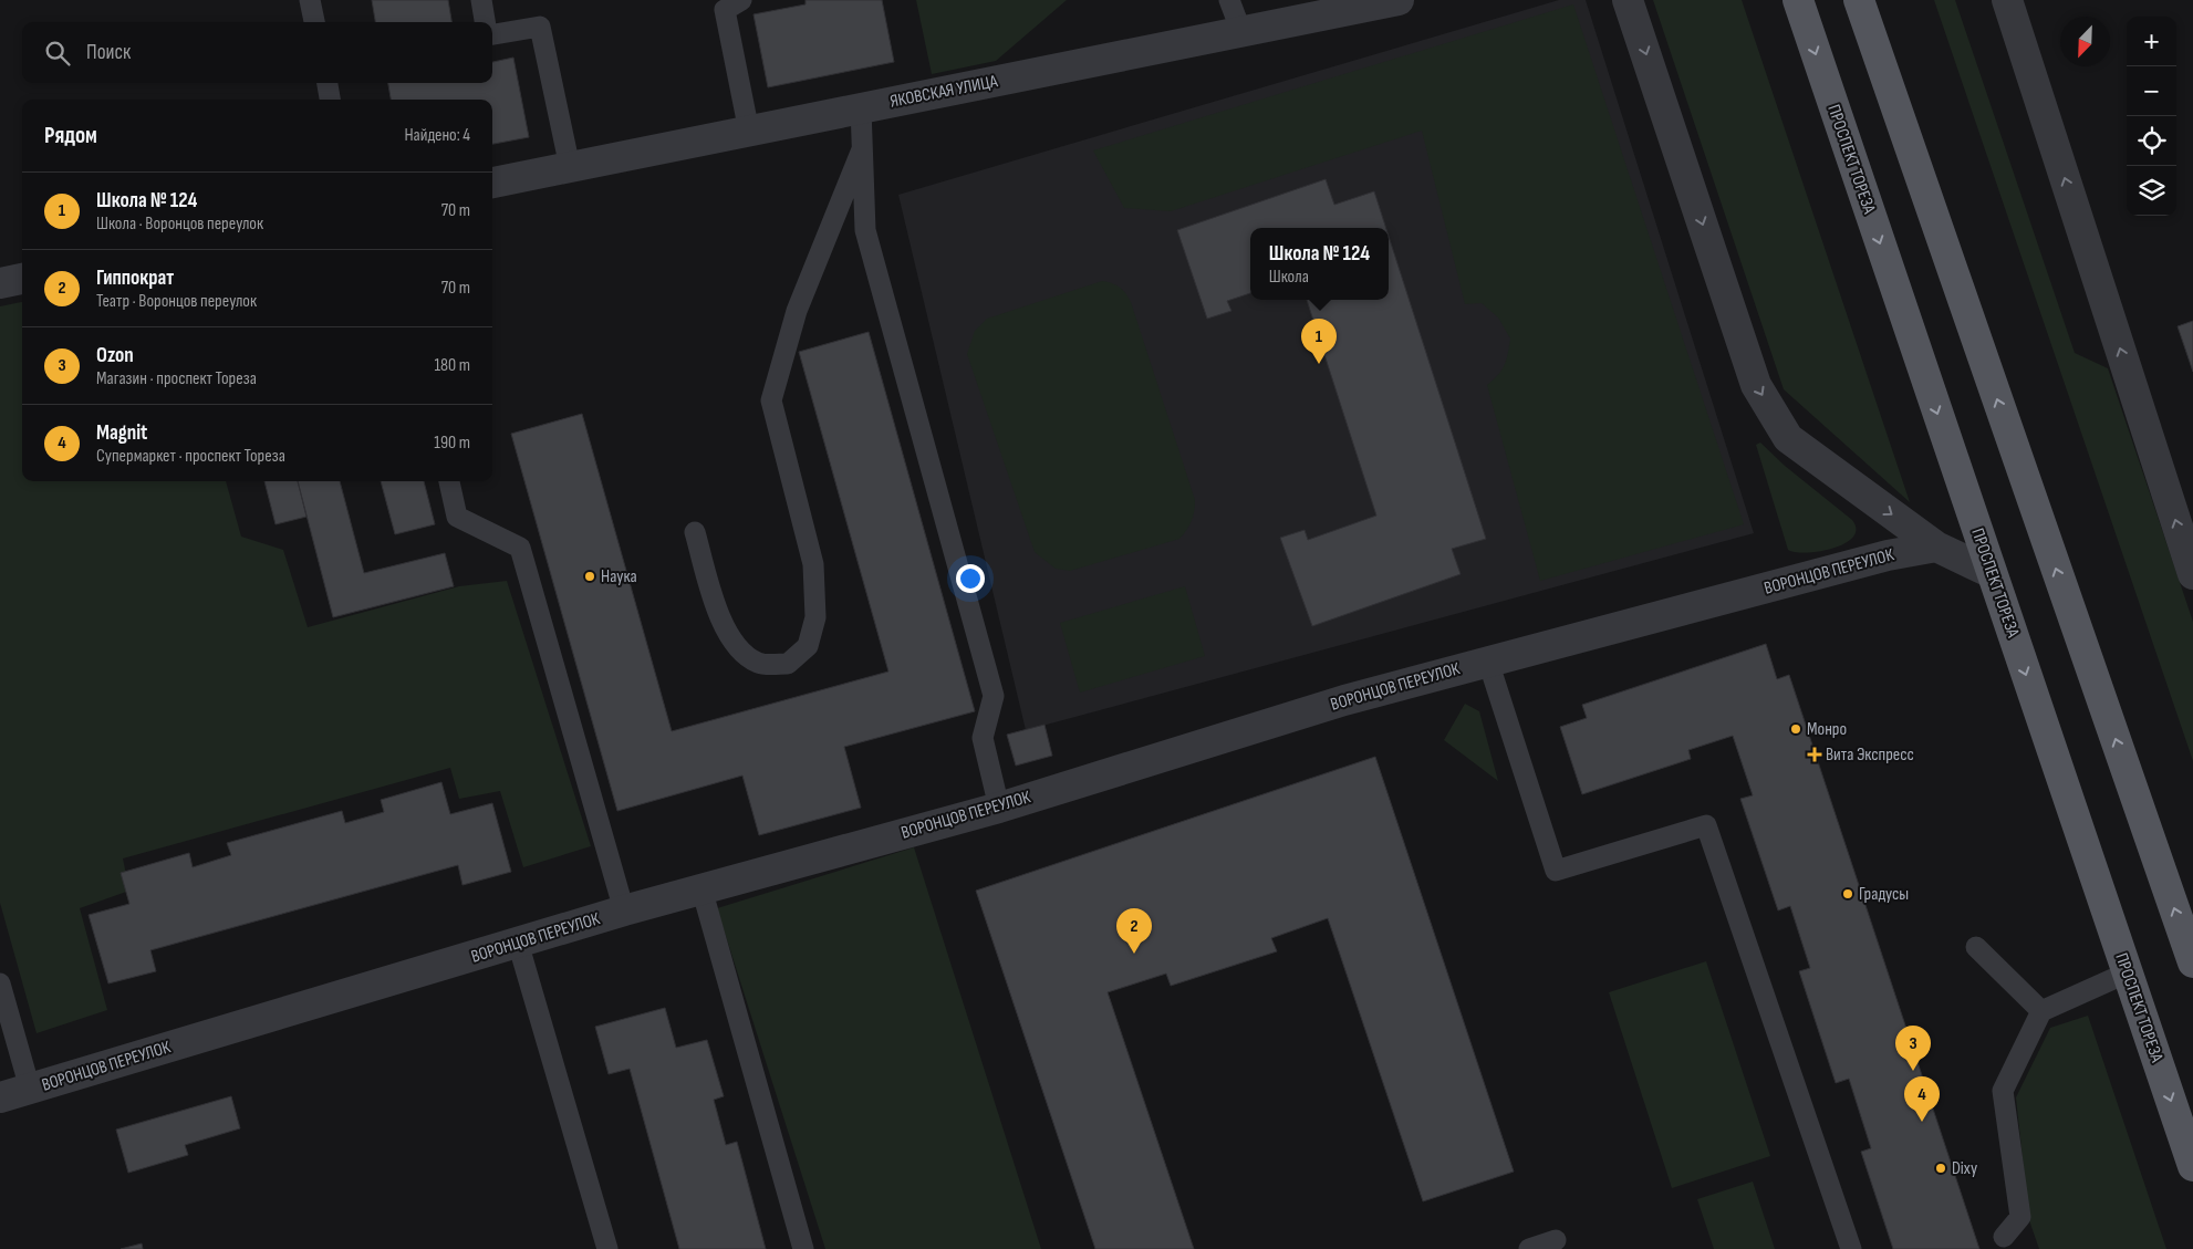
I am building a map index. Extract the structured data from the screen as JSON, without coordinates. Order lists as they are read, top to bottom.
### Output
{
  "streets": {
    "main road": ["ПРОСПЕКТ ТОРЕЗА"],
    "street": ["ЯКОВСКАЯ УЛИЦА", "ВОРОНЦОВ ПЕРЕУЛОК"]
  },
  "places": {
    "other": [
      "Наука",
      "Монро",
      "Градусы",
      "Dixy"
    ],
    "health": ["Вита Экспресс"]
  },
  "north": "bottom left",
  "page": {
    "map_buttons": ["+", "−"],
    "search": "Поиск",
    "heading": ["Рядом", "Найдено: 4"],
    "list": [
      {
        "mark": "1",
        "name": "Школа № 124",
        "note": "Школа · Воронцов переулок",
        "value": "70 m"
      },
      {
        "mark": "2",
        "name": "Гиппократ",
        "note": "Театр · Воронцов переулок",
        "value": "70 m"
      },
      {
        "mark": "3",
        "name": "Ozon",
        "note": "Магазин · проспект Тореза",
        "value": "180 m"
      },
      {
        "mark": "4",
        "name": "Magnit",
        "note": "Супермаркет · проспект Тореза",
        "value": "190 m"
      }
    ],
    "popup": ["Школа № 124", "Школа"],
    "pins": [
      "1",
      "2",
      "3",
      "4"
    ]
  }
}
